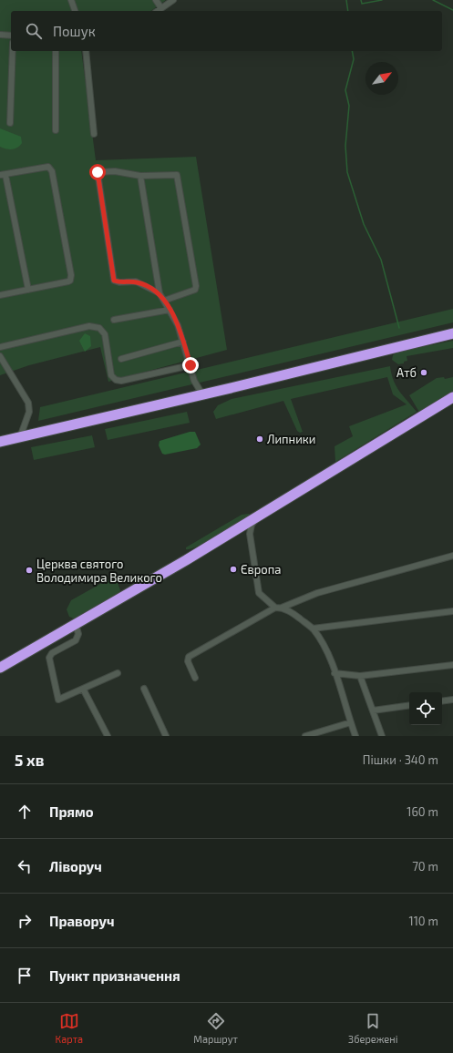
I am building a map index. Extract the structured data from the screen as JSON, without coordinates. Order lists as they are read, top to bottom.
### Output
{
  "places": [
    "Атб",
    "Липники",
    "Європа",
    "Церква святого Володимира Великого"
  ],
  "north": "top right",
  "page": {
    "search": "Пошук",
    "heading": ["5 хв", "Пішки · 340 m"],
    "list": [
      ["Прямо", "160 m"],
      ["Ліворуч", "70 m"],
      ["Праворуч", "110 m"],
      "Пункт призначення"
    ],
    "nav": ["Карта", "Маршрут", "Збережені"]
  }
}
